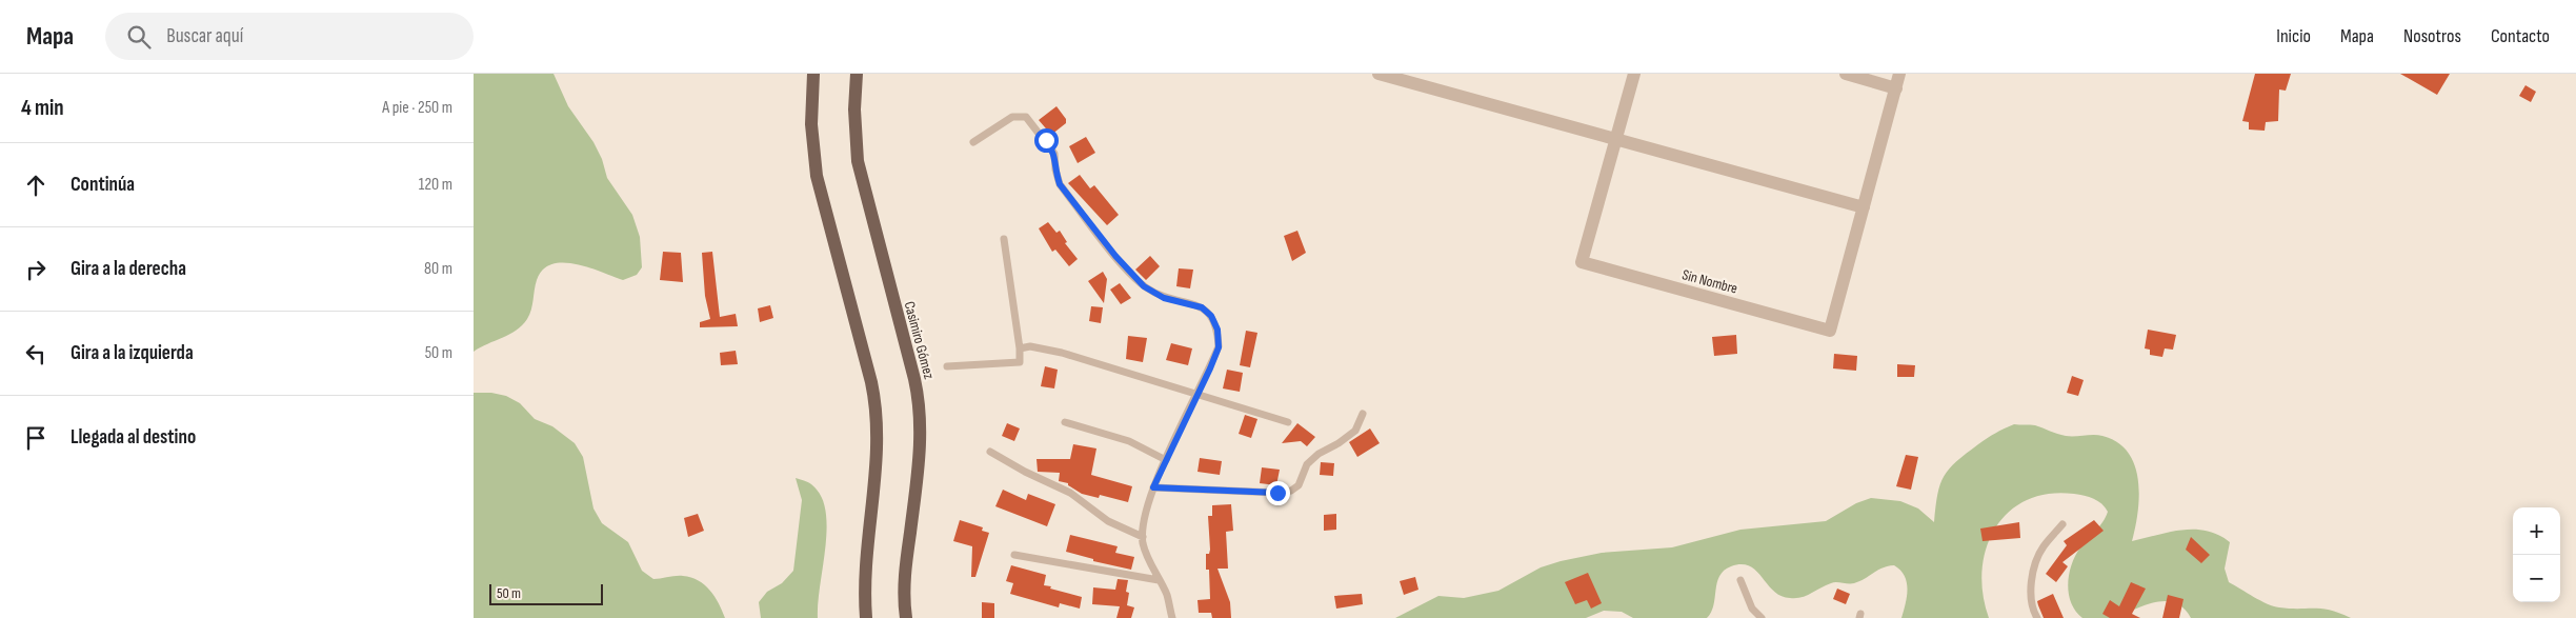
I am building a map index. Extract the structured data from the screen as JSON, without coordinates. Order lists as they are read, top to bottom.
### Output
{
  "streets": {
    "main road": ["Casimiro Gómez"],
    "street": ["Sin Nombre"]
  },
  "scale_bar": "50 m",
  "page": {
    "header": "Mapa",
    "search": "Buscar aquí",
    "nav": [
      "Inicio",
      "Mapa",
      "Nosotros",
      "Contacto"
    ],
    "heading": ["4 min", "A pie · 250 m"],
    "list": [
      ["Continúa", "120 m"],
      ["Gira a la derecha", "80 m"],
      ["Gira a la izquierda", "50 m"],
      "Llegada al destino"
    ],
    "map_buttons": ["+", "−"],
    "scale": "50 m"
  }
}
